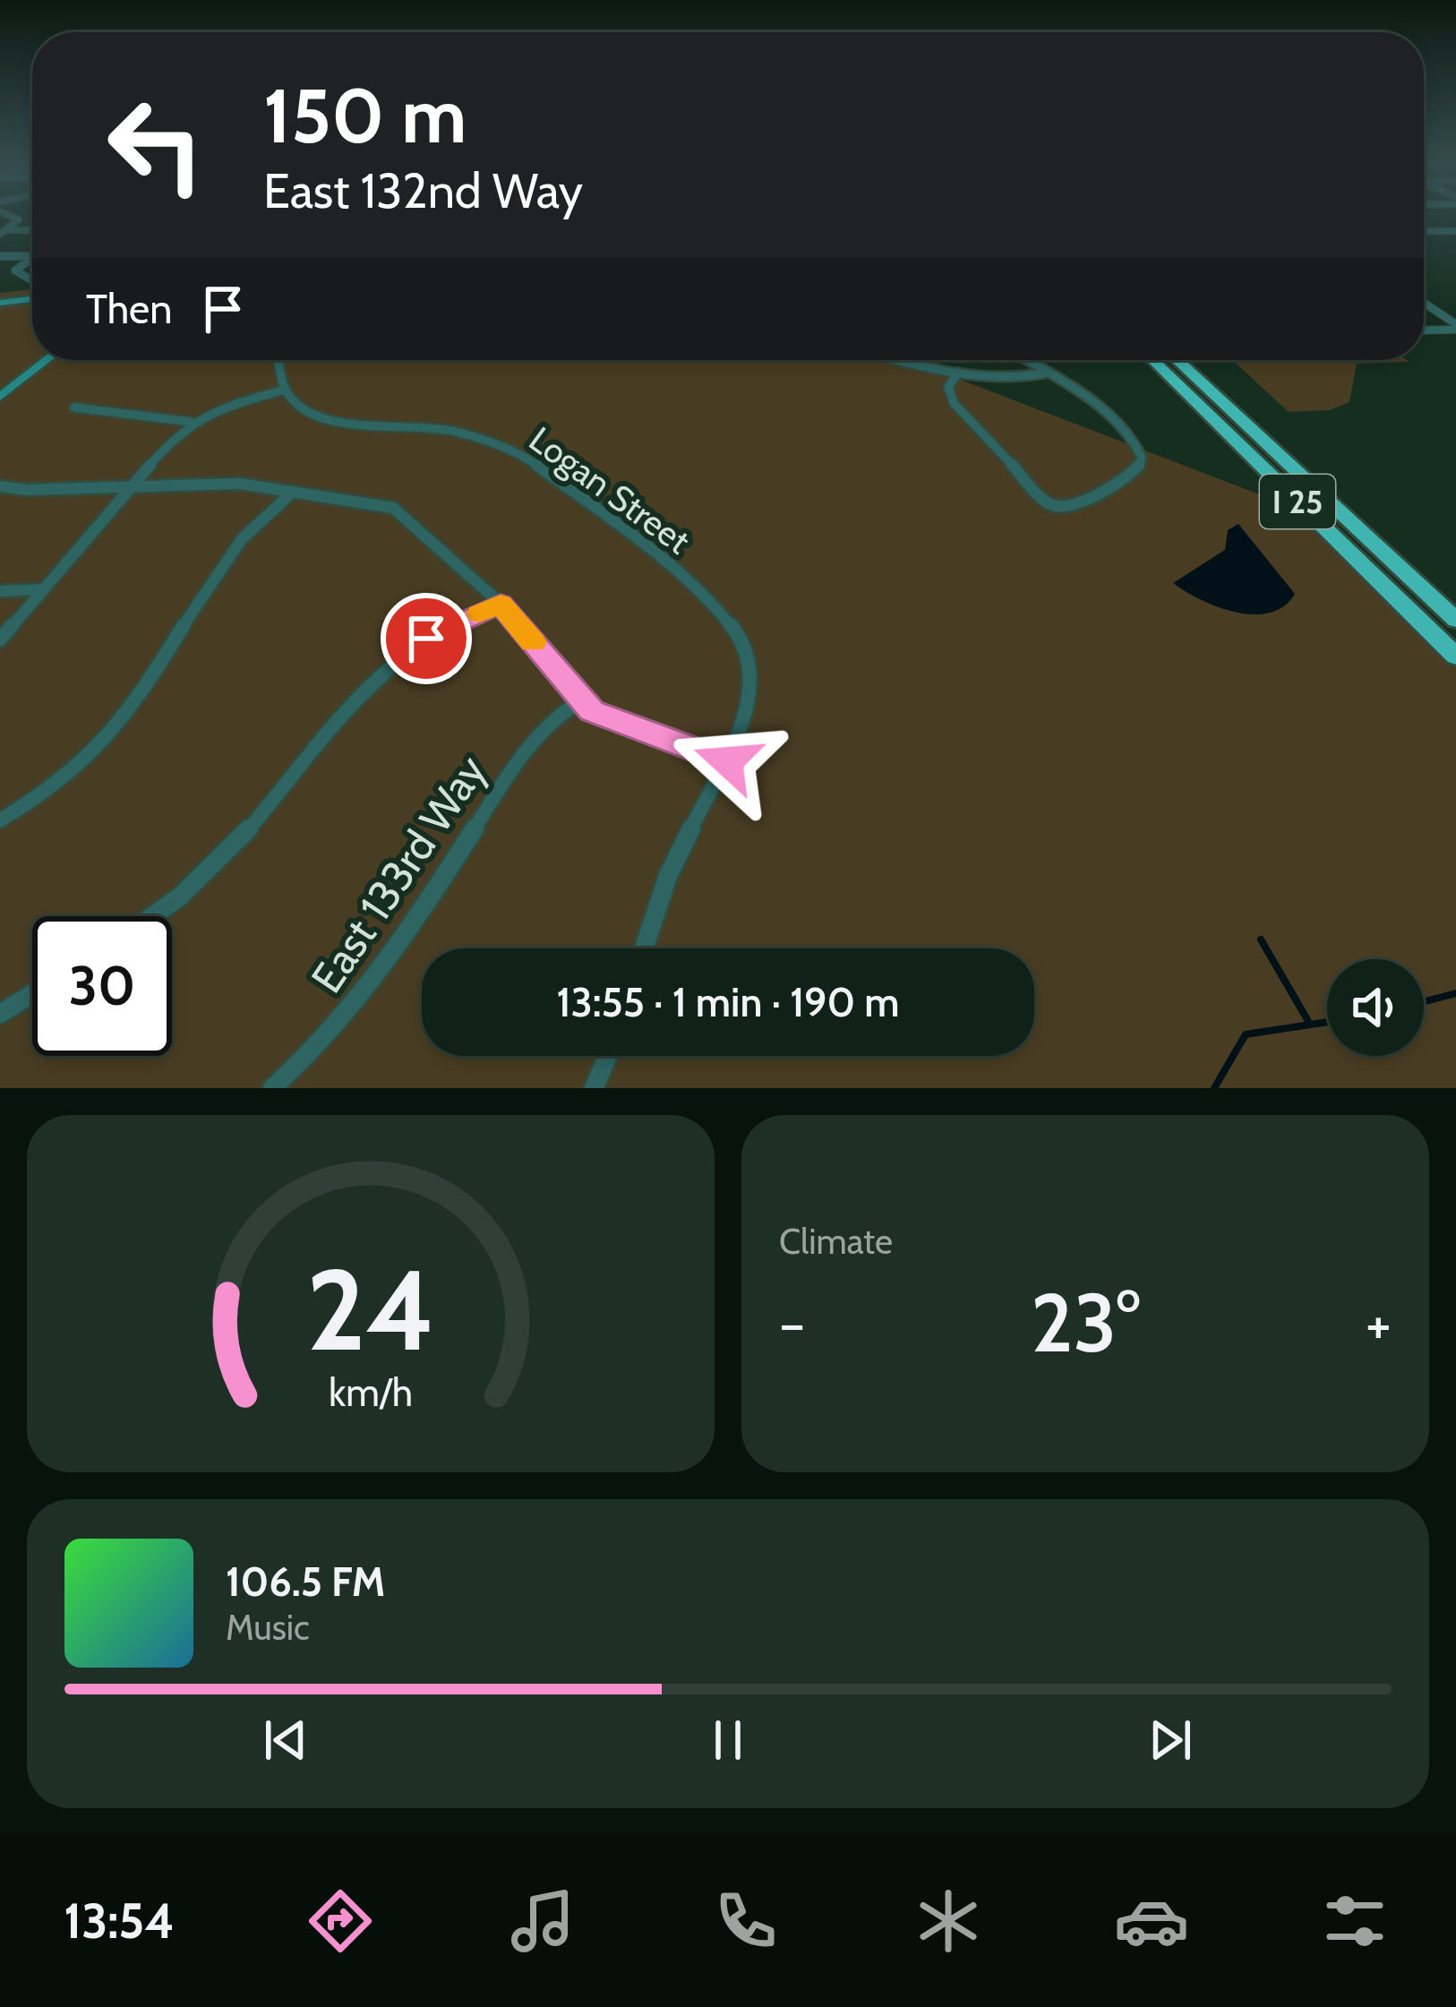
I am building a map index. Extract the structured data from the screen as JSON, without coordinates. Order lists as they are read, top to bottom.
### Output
{
  "streets": {
    "highway": ["I 25"],
    "street": ["Logan Street", "East 133rd Way"]
  },
  "page": {
    "turn": ["150 m", "East 132nd Way"],
    "then": "Then",
    "limit": "30",
    "trip": "13:55 · 1 min · 190 m",
    "tile": "Climate",
    "heat": ["−", "23°", "+"],
    "song": ["106.5 FM", "Music"],
    "tabs": "13:54",
    "gauge": ["24", "km/h"]
  }
}
